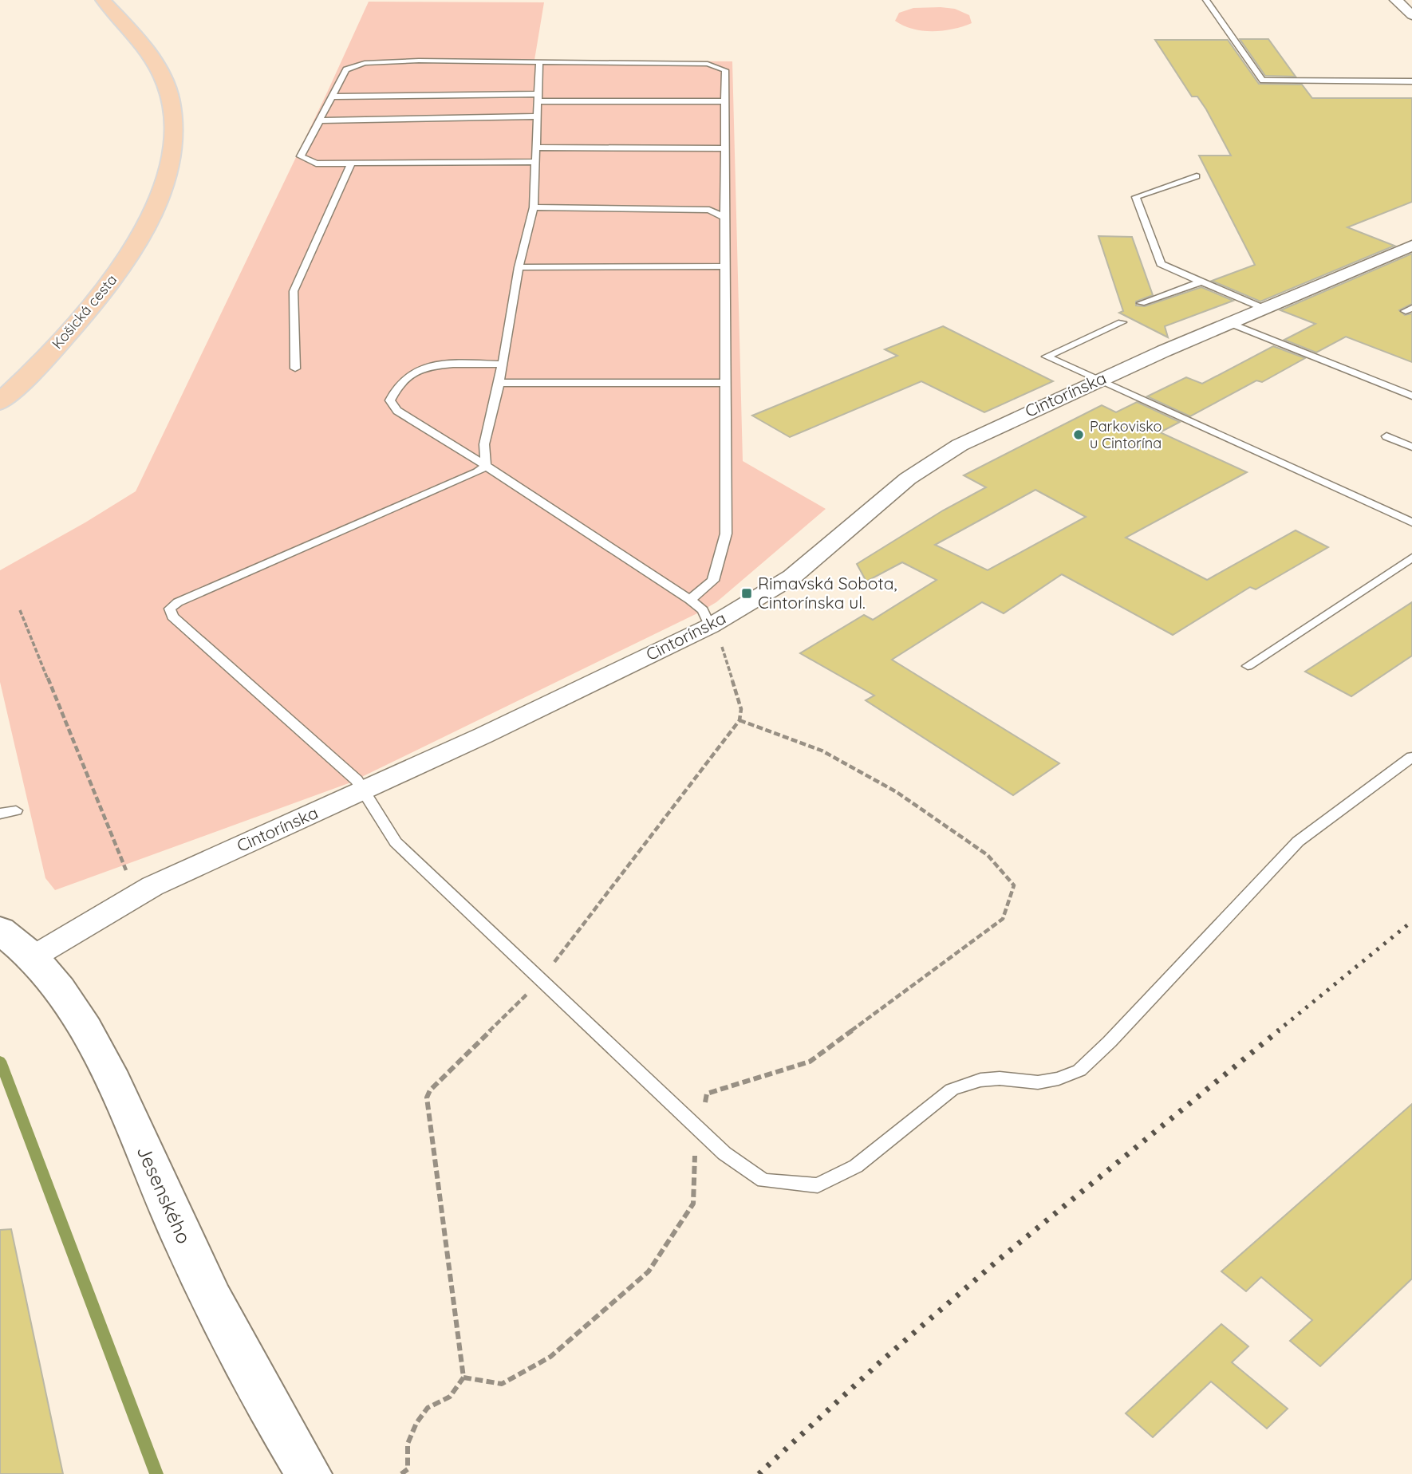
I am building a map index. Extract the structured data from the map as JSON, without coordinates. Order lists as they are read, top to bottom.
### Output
{
  "streets": {
    "main road": ["Košická cesta"],
    "street": ["Cintorínska", "Jesenského"]
  },
  "crossings": [
    ["Cintorínska", "Jesenského"]
  ],
  "places": {
    "other": ["Parkovisko u Cintorína"],
    "transit": ["Rimavská Sobota, Cintorínska ul."]
  }
}
